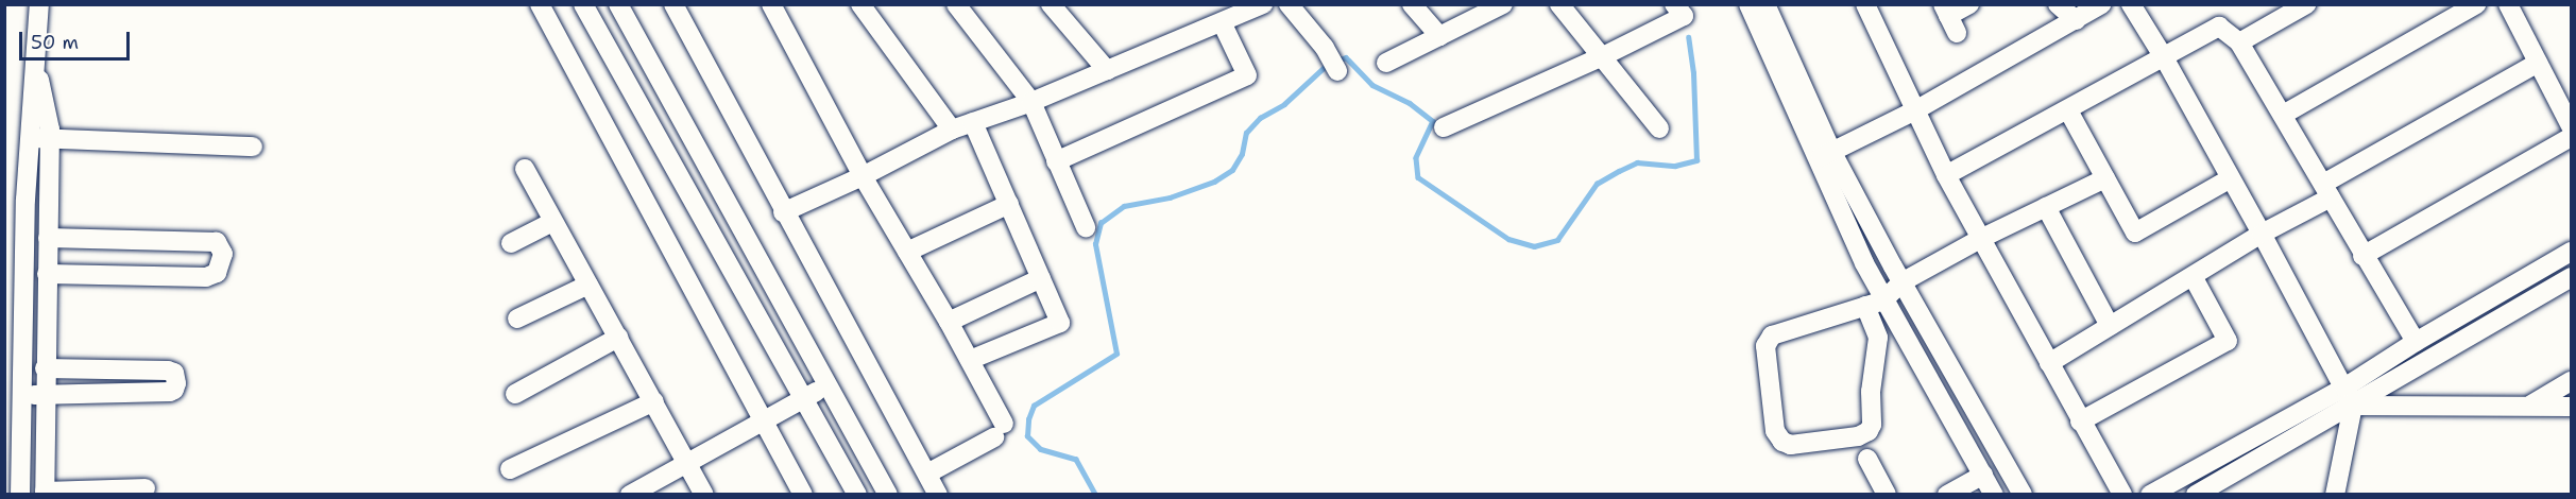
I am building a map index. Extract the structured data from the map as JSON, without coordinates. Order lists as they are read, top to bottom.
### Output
{
  "scale_bar": "50 m"
}
